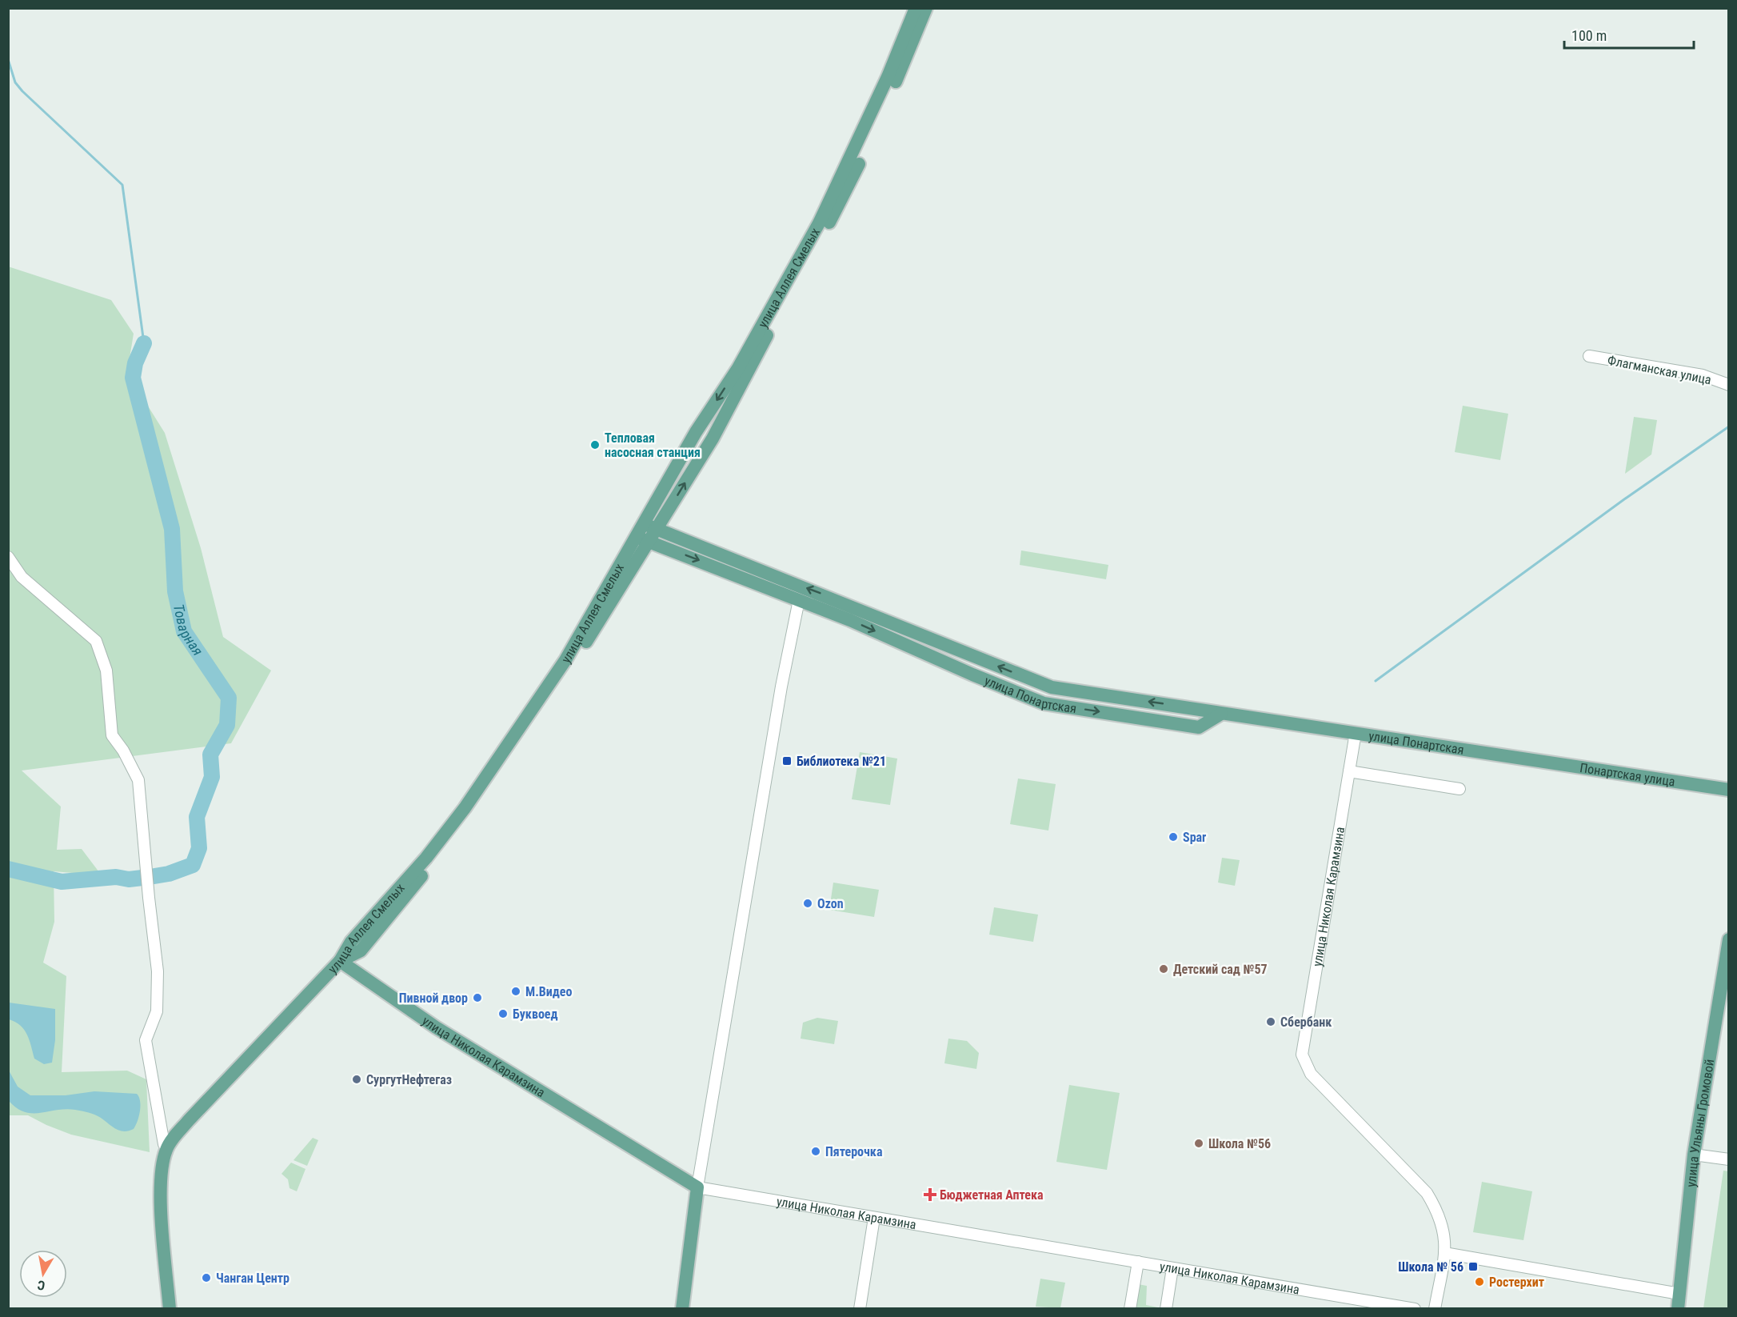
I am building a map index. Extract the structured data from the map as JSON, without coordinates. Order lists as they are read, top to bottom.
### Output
{
  "streets": {
    "main road": [
      "улица Аллея Смелых",
      "улица Понартская",
      "Понартская улица",
      "улица Николая Карамзина",
      "улица Ульяны Громовой"
    ],
    "street": ["Флагманская улица"]
  },
  "crossings": [
    ["улица Аллея Смелых", "улица Понартская"],
    ["улица Аллея Смелых", "улица Николая Карамзина"],
    ["улица Понартская", "Понартская улица"],
    ["улица Понартская", "улица Николая Карамзина"]
  ],
  "water": ["Товарная"],
  "places": {
    "other": [
      "Тепловая насосная станция",
      "Spar",
      "Ozon",
      "Детский сад №57",
      "M.Видео",
      "Пивной двор",
      "Буквоед",
      "Сбербанк",
      "СургутНефтегаз",
      "Школа №56",
      "Пятерочка",
      "Чанган Центр",
      "Ростерхит"
    ],
    "transit": ["Библиотека №21", "Школа № 56"],
    "health": ["Бюджетная Аптека"]
  },
  "scale_bar": "100 m",
  "north": "bottom"
}
